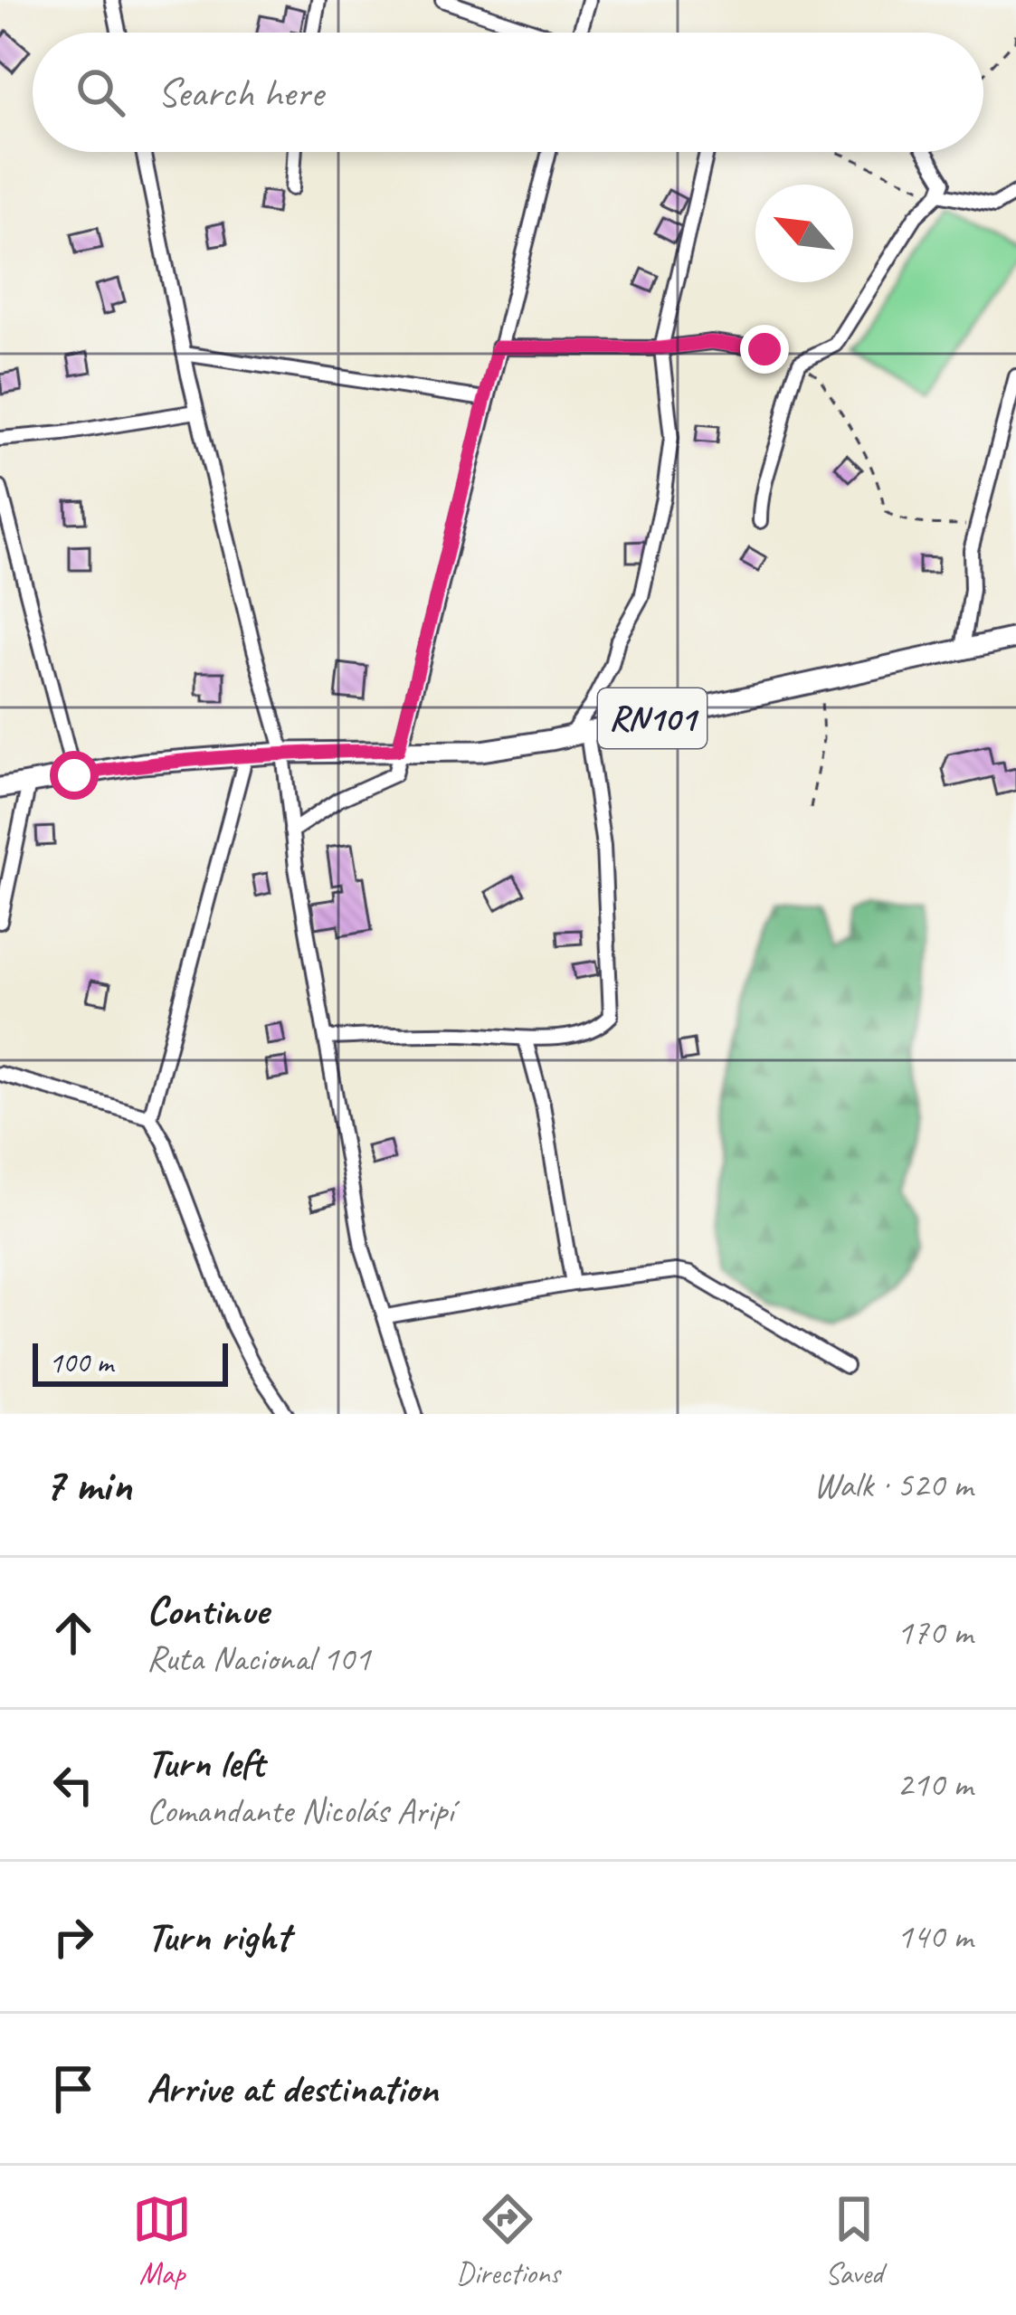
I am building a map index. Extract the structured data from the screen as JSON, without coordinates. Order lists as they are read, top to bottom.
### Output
{
  "streets": {
    "main road": ["RN101"]
  },
  "scale_bar": "100 m",
  "north": "top left",
  "page": {
    "search": "Search here",
    "scale": "100 m",
    "heading": ["7 min", "Walk · 520 m"],
    "list": [
      ["Continue", "Ruta Nacional 101", "170 m"],
      ["Turn left", "Comandante Nicolás Aripí", "210 m"],
      ["Turn right", "140 m"],
      "Arrive at destination"
    ],
    "nav": ["Map", "Directions", "Saved"]
  }
}
